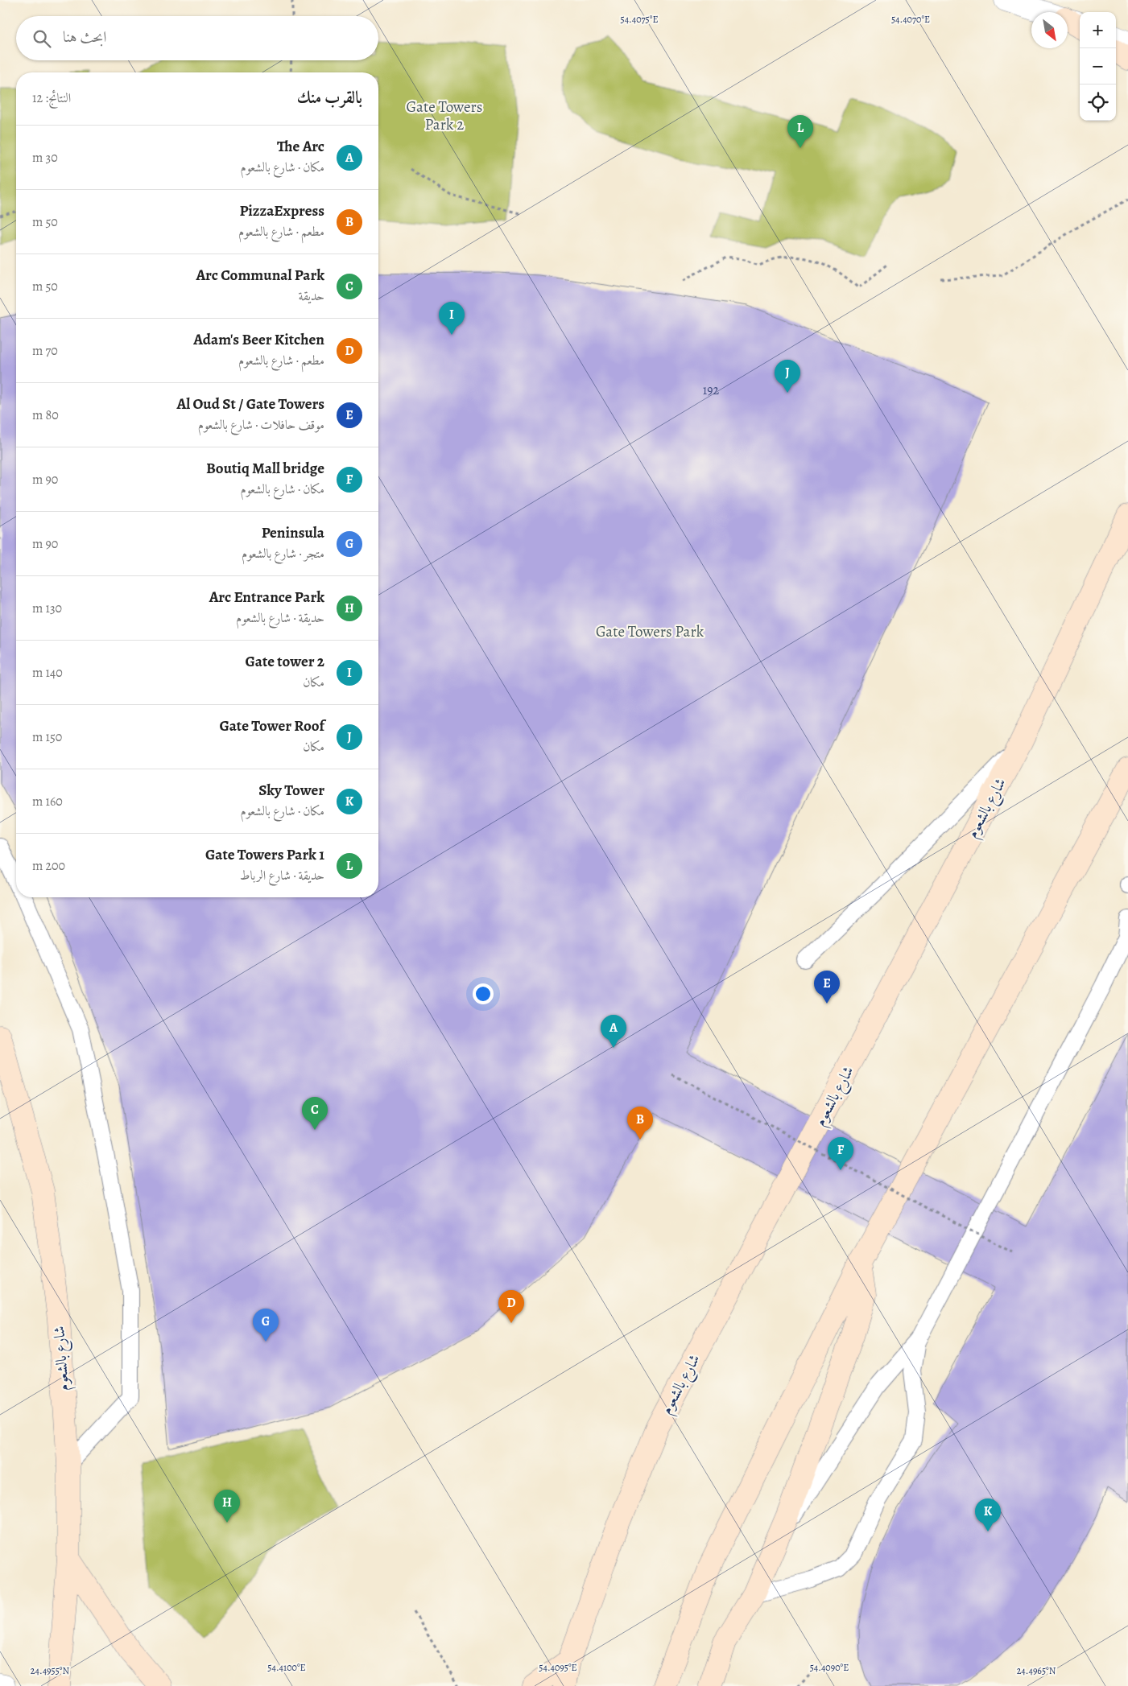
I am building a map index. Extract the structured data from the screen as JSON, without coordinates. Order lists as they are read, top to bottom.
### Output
{
  "streets": {
    "main road": ["شارع بالشعوم"]
  },
  "parks": ["Gate Towers Park 2", "Gate Towers Park"],
  "house_numbers": ["192"],
  "north": "bottom right",
  "page": {
    "map_buttons": ["+", "−"],
    "search": "ابحث هنا",
    "heading": ["بالقرب منك", "النتائج: 12"],
    "pins": [
      "L",
      "I",
      "J",
      "E",
      "A",
      "C",
      "B",
      "F",
      "D",
      "G",
      "H",
      "K"
    ],
    "list": [
      {
        "mark": "A",
        "name": "The Arc",
        "note": "مكان · شارع بالشعوم",
        "value": "30 m"
      },
      {
        "mark": "B",
        "name": "PizzaExpress",
        "note": "مطعم · شارع بالشعوم",
        "value": "50 m"
      },
      {
        "mark": "C",
        "name": "Arc Communal Park",
        "note": "حديقة",
        "value": "50 m"
      },
      {
        "mark": "D",
        "name": "Adam's Beer Kitchen",
        "note": "مطعم · شارع بالشعوم",
        "value": "70 m"
      },
      {
        "mark": "E",
        "name": "Al Oud St / Gate Towers",
        "note": "موقف حافلات · شارع بالشعوم",
        "value": "80 m"
      },
      {
        "mark": "F",
        "name": "Boutiq Mall bridge",
        "note": "مكان · شارع بالشعوم",
        "value": "90 m"
      },
      {
        "mark": "G",
        "name": "Peninsula",
        "note": "متجر · شارع بالشعوم",
        "value": "90 m"
      },
      {
        "mark": "H",
        "name": "Arc Entrance Park",
        "note": "حديقة · شارع بالشعوم",
        "value": "130 m"
      },
      {
        "mark": "I",
        "name": "Gate tower 2",
        "note": "مكان",
        "value": "140 m"
      },
      {
        "mark": "J",
        "name": "Gate Tower Roof",
        "note": "مكان",
        "value": "150 m"
      },
      {
        "mark": "K",
        "name": "Sky Tower",
        "note": "مكان · شارع بالشعوم",
        "value": "160 m"
      },
      {
        "mark": "L",
        "name": "Gate Towers Park 1",
        "note": "حديقة · شارع الرباط",
        "value": "200 m"
      }
    ]
  },
  "coordinates": [
    "54.4075°E",
    "54.4070°E",
    "54.4100°E",
    "54.4095°E",
    "54.4090°E",
    "24.4955°N",
    "24.4965°N"
  ]
}
